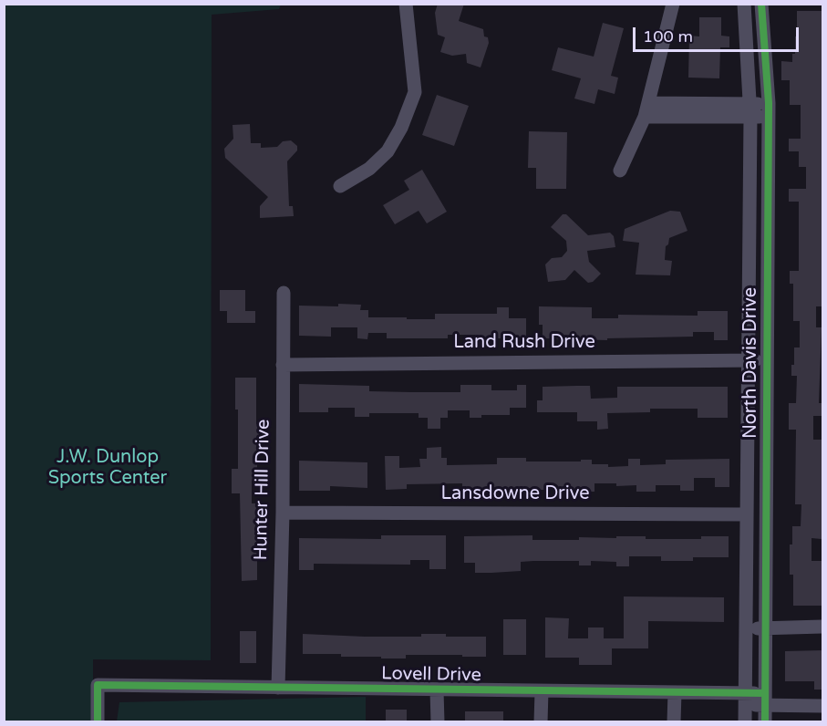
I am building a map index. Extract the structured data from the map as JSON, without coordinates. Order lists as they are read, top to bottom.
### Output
{
  "streets": {
    "street": [
      "Land Rush Drive",
      "North Davis Drive",
      "Hunter Hill Drive",
      "Lansdowne Drive",
      "Lovell Drive"
    ]
  },
  "crossings": [
    ["Land Rush Drive", "North Davis Drive"],
    ["Land Rush Drive", "Hunter Hill Drive"],
    ["North Davis Drive", "Lansdowne Drive"],
    ["North Davis Drive", "Lovell Drive"],
    ["Hunter Hill Drive", "Lansdowne Drive"],
    ["Hunter Hill Drive", "Lovell Drive"]
  ],
  "parks": ["J.W. Dunlop Sports Center"],
  "scale_bar": "100 m"
}
